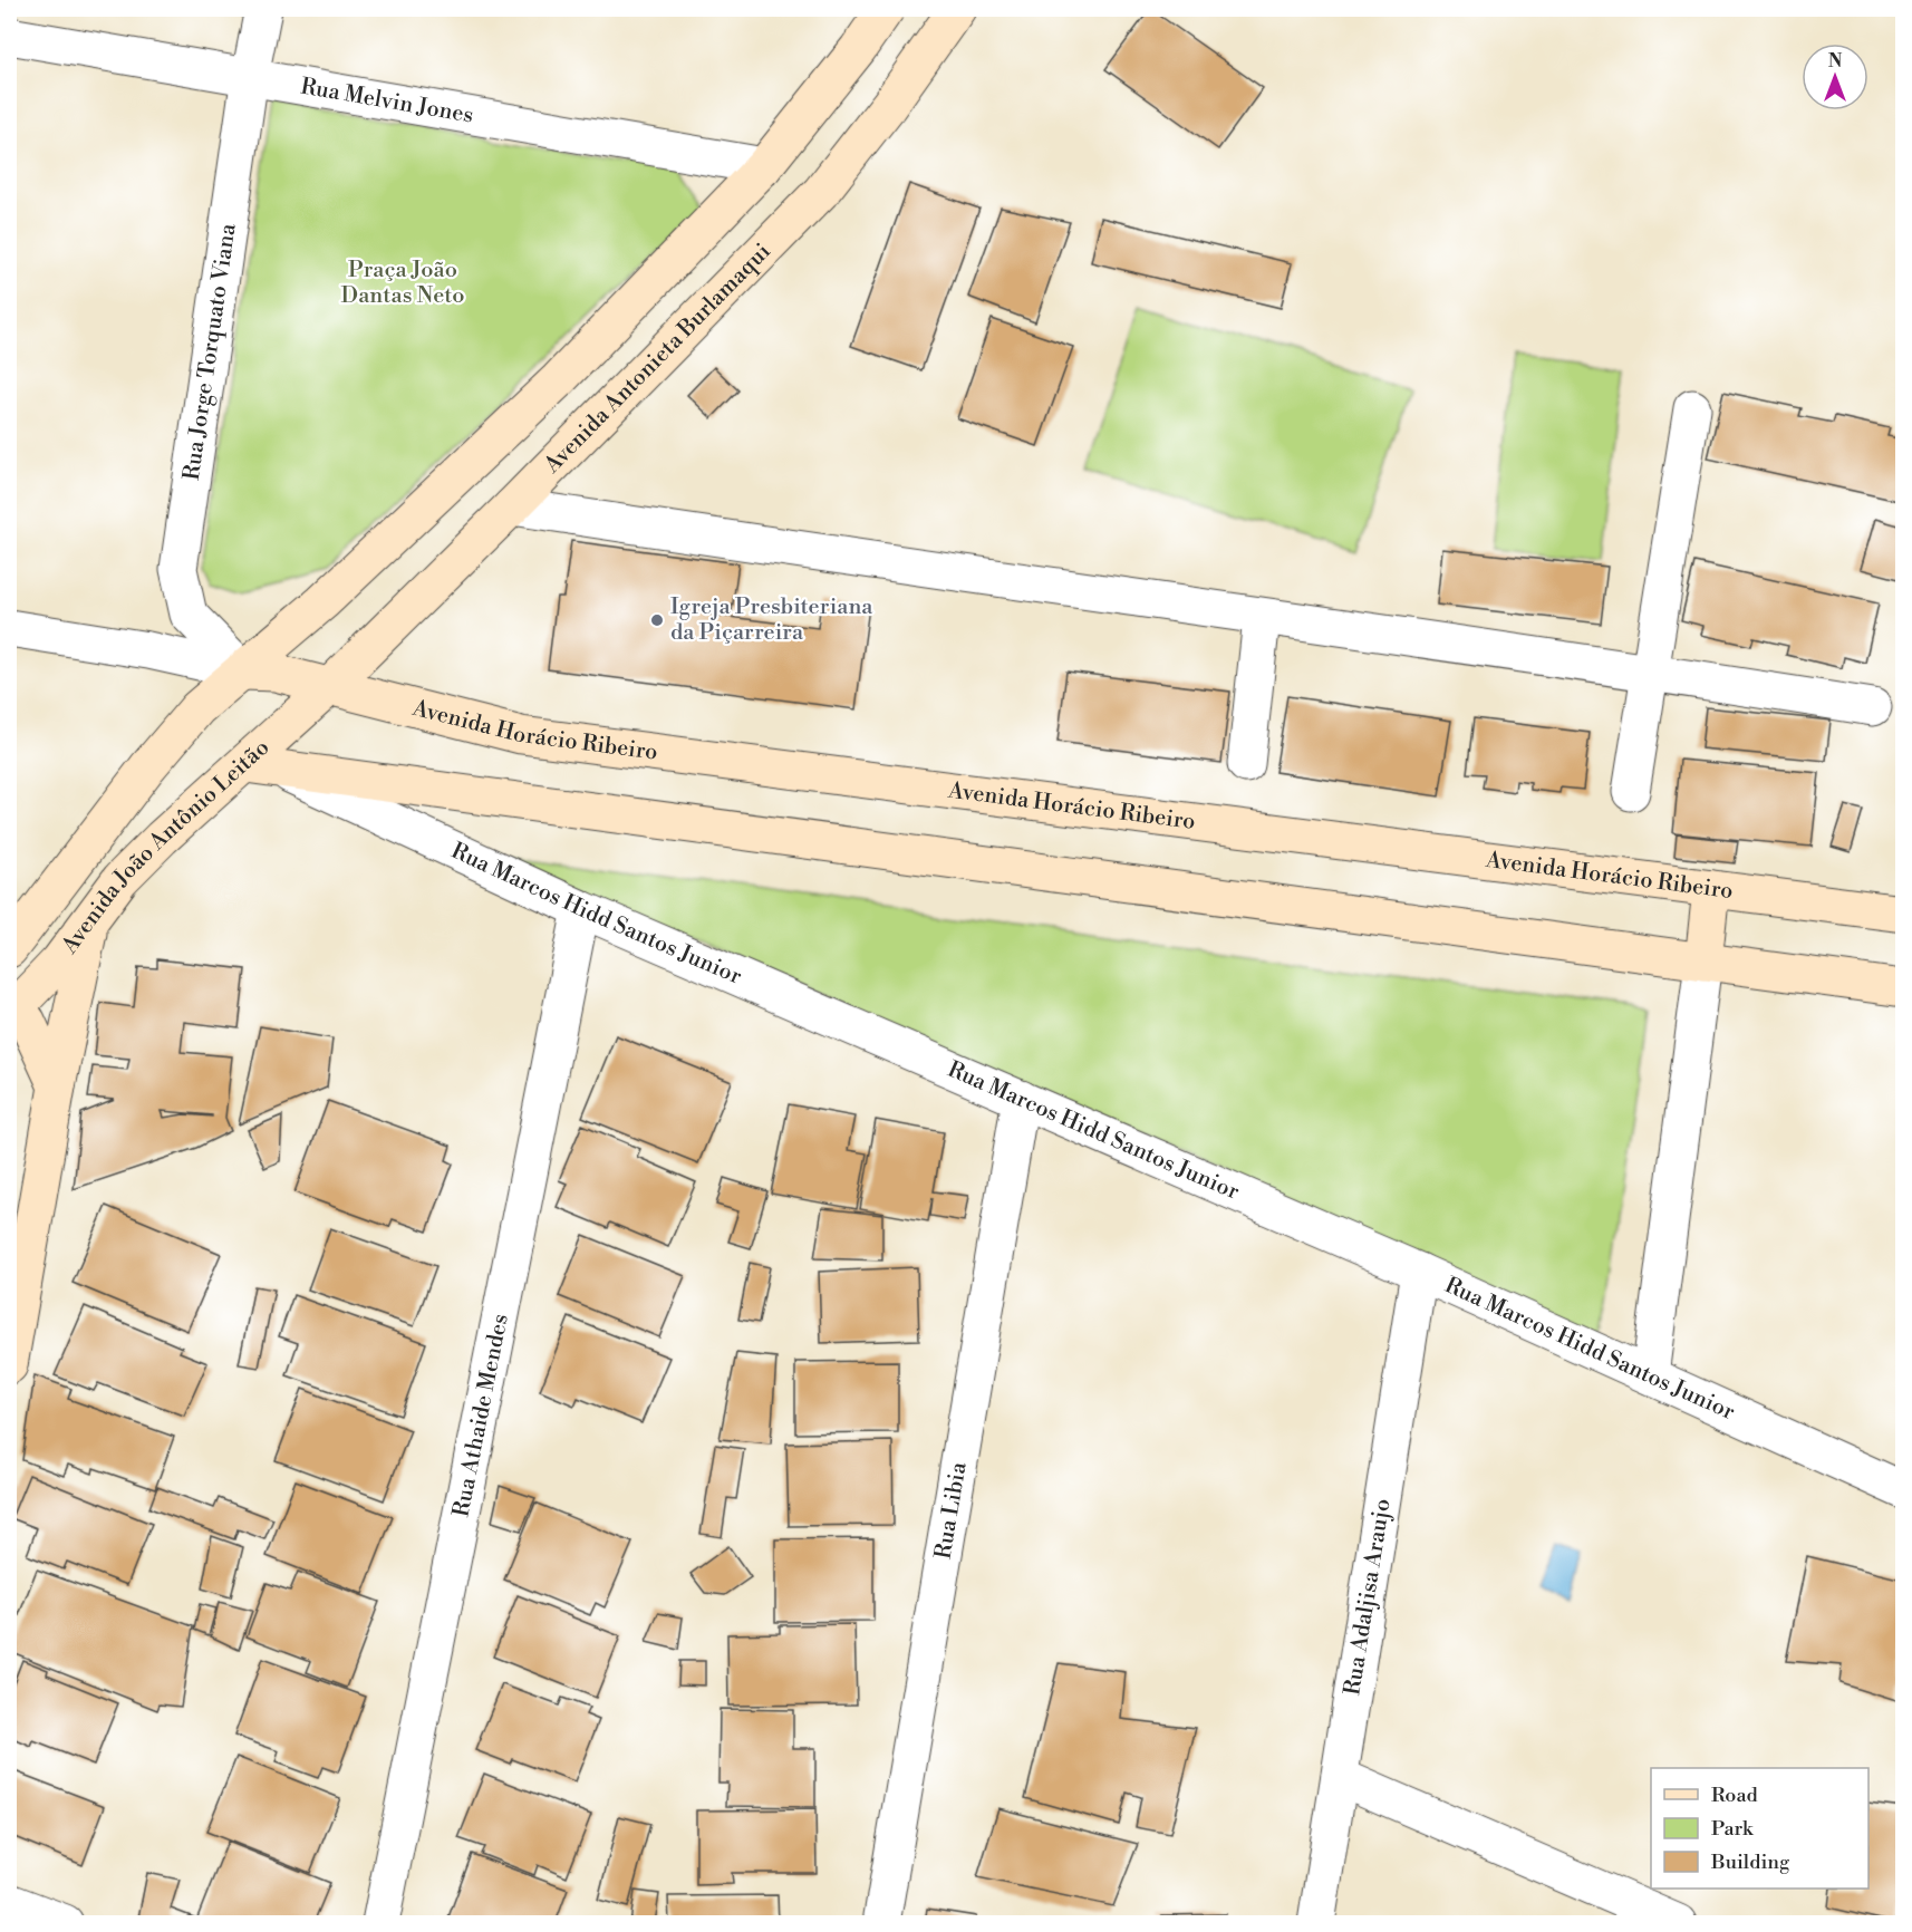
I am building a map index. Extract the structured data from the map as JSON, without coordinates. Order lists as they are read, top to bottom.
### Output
{
  "streets": {
    "street": [
      "Rua Melvin Jones",
      "Rua Jorge Torquato Viana",
      "Avenida Antonieta Burlamaqui",
      "Avenida Horácio Ribeiro",
      "Avenida João Antônio Leitão",
      "Rua Marcos Hidd Santos Junior",
      "Rua Athaide Mendes",
      "Rua Libia",
      "Rua Adaljisa Araujo"
    ]
  },
  "crossings": [
    ["Rua Melvin Jones", "Rua Jorge Torquato Viana"],
    ["Rua Jorge Torquato Viana", "Avenida Horácio Ribeiro"],
    ["Avenida Antonieta Burlamaqui", "Avenida Horácio Ribeiro"],
    ["Avenida Antonieta Burlamaqui", "Avenida João Antônio Leitão"],
    ["Avenida Horácio Ribeiro", "Avenida João Antônio Leitão"],
    ["Rua Marcos Hidd Santos Junior", "Rua Athaide Mendes"],
    ["Rua Marcos Hidd Santos Junior", "Rua Libia"],
    ["Rua Marcos Hidd Santos Junior", "Rua Adaljisa Araujo"]
  ],
  "parks": ["Praça João Dantas Neto"],
  "places": ["Igreja Presbiteriana da Piçarreira"],
  "legend": ["Road", "Park", "Building"],
  "north": "top"
}
